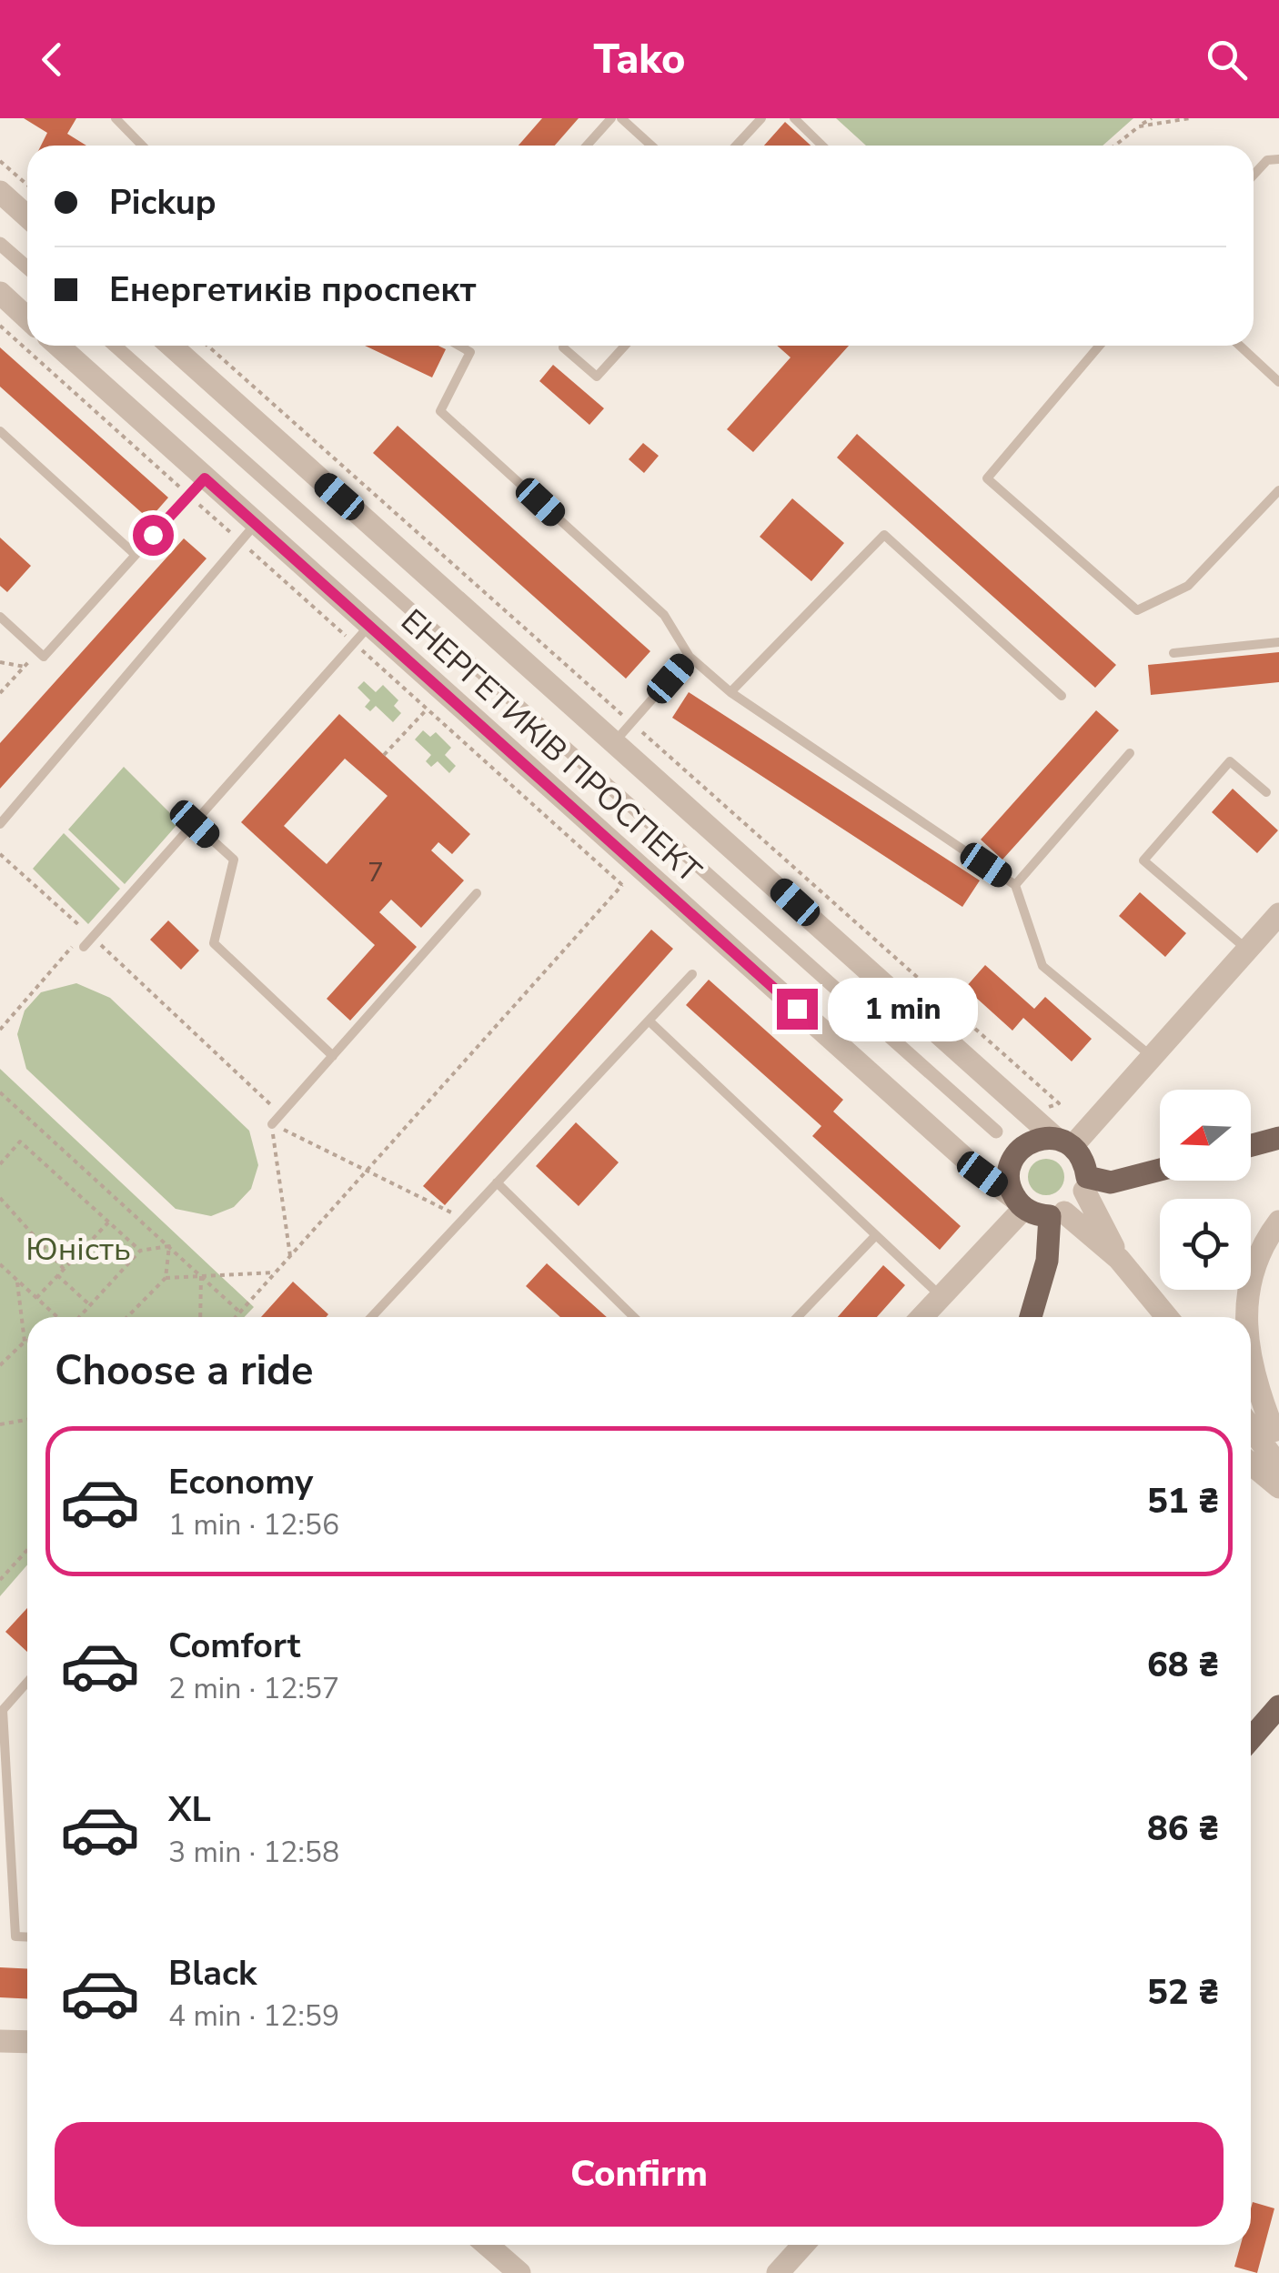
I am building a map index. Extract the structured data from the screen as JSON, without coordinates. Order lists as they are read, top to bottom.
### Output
{
  "streets": {
    "street": ["ЕНЕРГЕТИКІВ ПРОСПЕКТ"]
  },
  "parks": ["Юність"],
  "house_numbers": ["7"],
  "north": "left",
  "page": {
    "header": "Tako",
    "banner": ["Pickup", "Енергетиків проспект"],
    "bubble": "1 min",
    "heading": "Choose a ride",
    "list": [
      {
        "name": "Economy",
        "note": "1 min · 12:56",
        "value": "51 ₴"
      },
      {
        "name": "Comfort",
        "note": "2 min · 12:57",
        "value": "68 ₴"
      },
      {
        "name": "XL",
        "note": "3 min · 12:58",
        "value": "86 ₴"
      },
      {
        "name": "Black",
        "note": "4 min · 12:59",
        "value": "52 ₴"
      }
    ],
    "buttons": "Confirm"
  }
}
